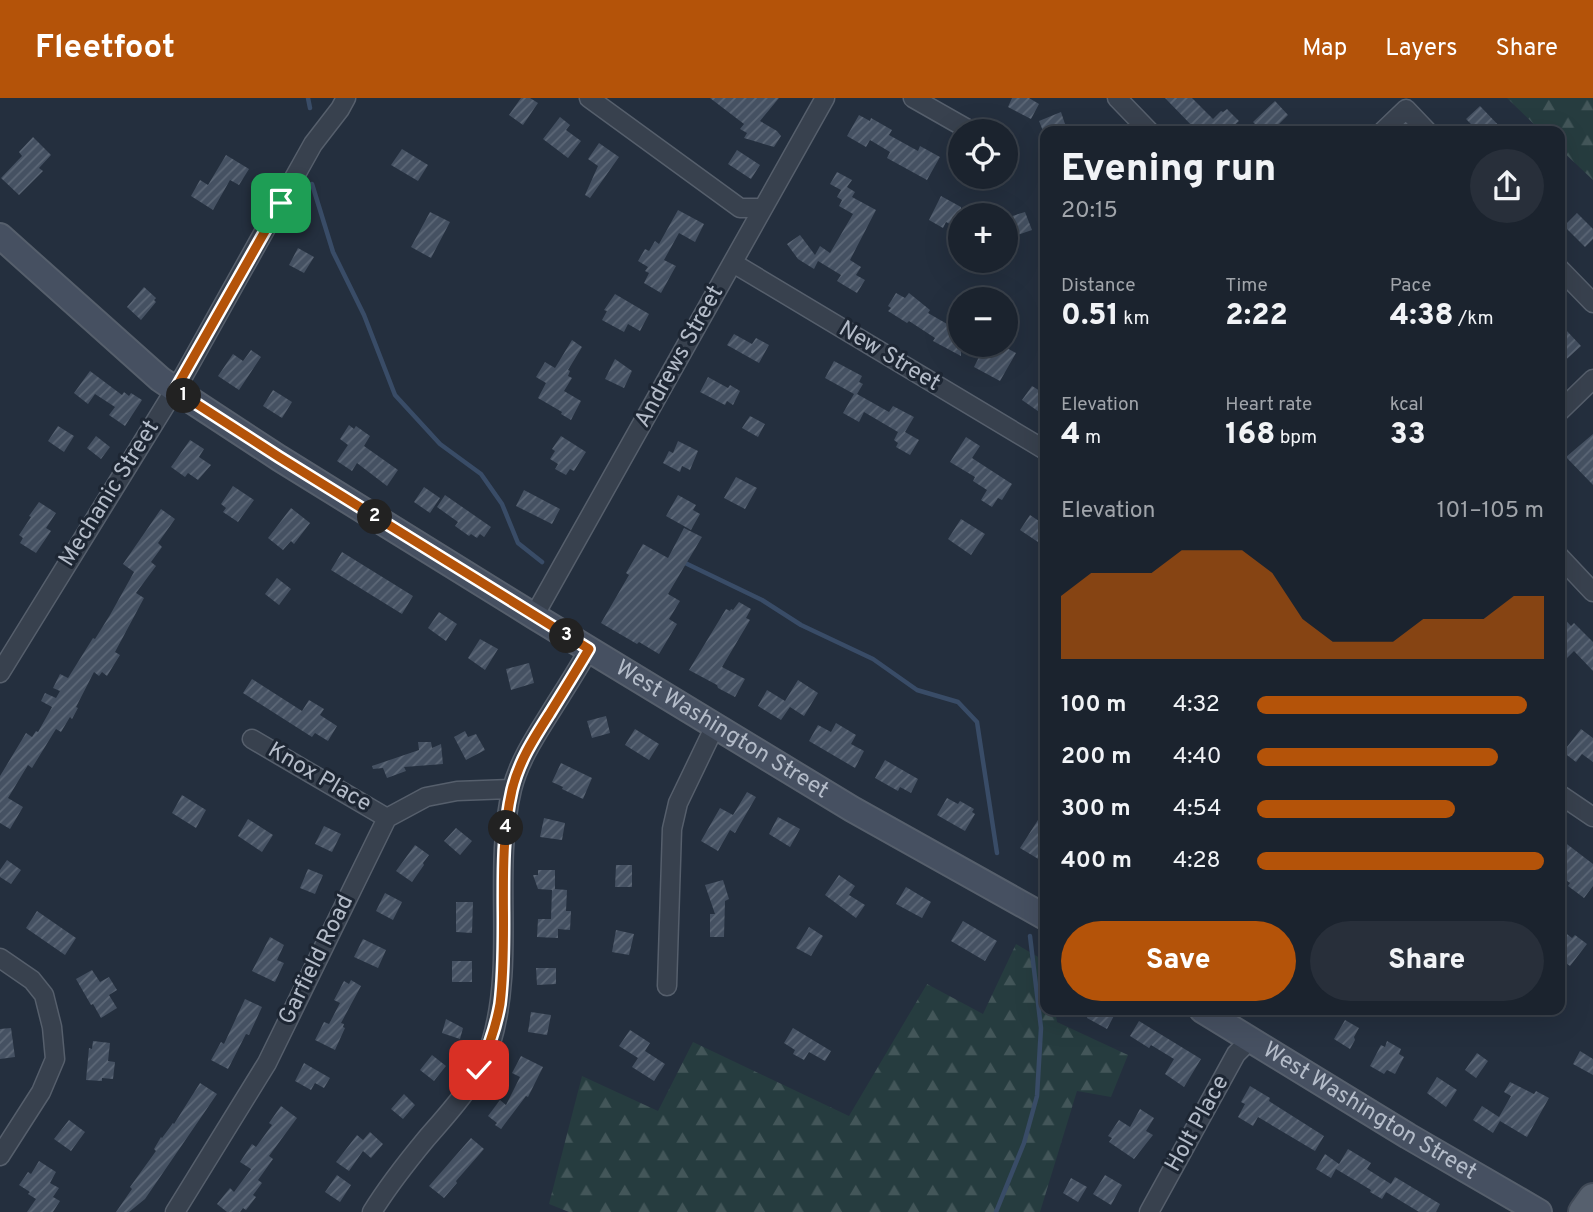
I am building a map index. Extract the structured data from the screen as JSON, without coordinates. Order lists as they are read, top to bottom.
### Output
{
  "streets": {
    "main road": ["West Washington Street"],
    "street": [
      "Andrews Street",
      "New Street",
      "Mechanic Street",
      "Knox Place",
      "Garfield Road",
      "Holt Place"
    ]
  },
  "crossings": [
    ["Andrews Street", "New Street"],
    ["Andrews Street", "West Washington Street"],
    ["Mechanic Street", "West Washington Street"],
    ["West Washington Street", "Holt Place"],
    ["Knox Place", "Garfield Road"]
  ],
  "page": {
    "header": "Fleetfoot",
    "nav": ["Map", "Layers", "Share"],
    "map_buttons": ["+", "−"],
    "heading": ["Evening run", "20:15"],
    "stats": [
      ["Distance", "0.51 km"],
      ["Time", "2:22"],
      ["Pace", "4:38 /km"],
      ["Elevation", "4 m"],
      ["Heart rate", "168 bpm"],
      ["kcal", "33"]
    ],
    "pins": [
      "1",
      "2",
      "3",
      "4"
    ],
    "chart": ["Elevation", "101–105 m"],
    "list": [
      {
        "name": "100 m",
        "note": "4:32"
      },
      {
        "name": "200 m",
        "note": "4:40"
      },
      {
        "name": "300 m",
        "note": "4:54"
      },
      {
        "name": "400 m",
        "note": "4:28"
      }
    ],
    "buttons": ["Save", "Share"]
  }
}
